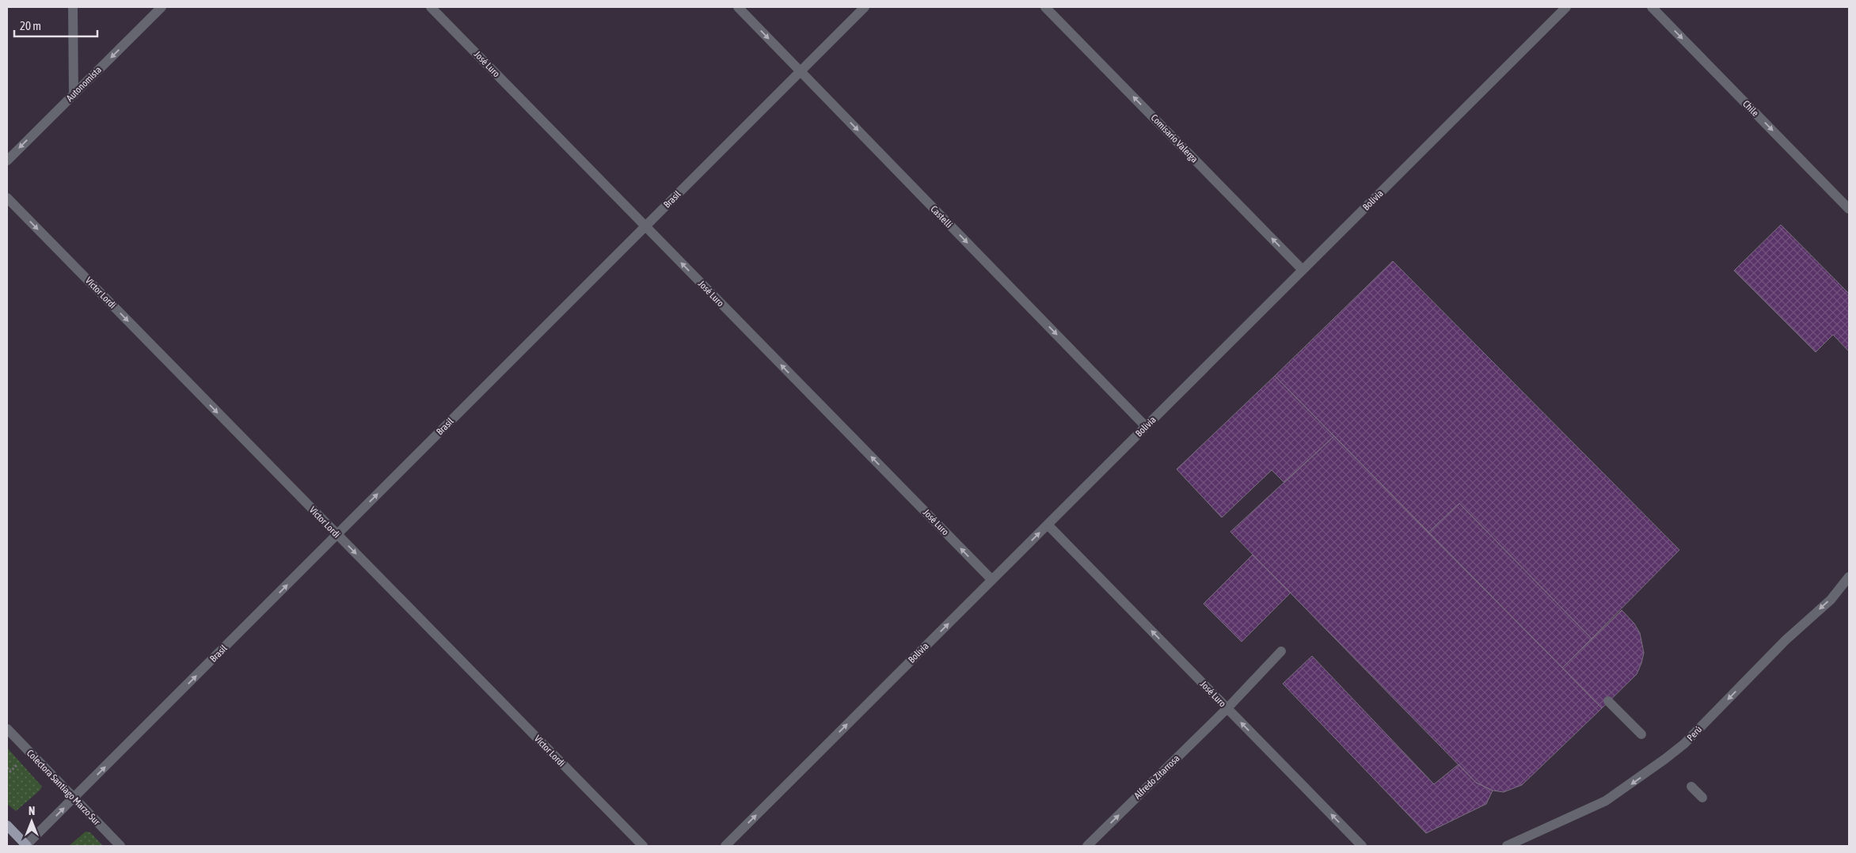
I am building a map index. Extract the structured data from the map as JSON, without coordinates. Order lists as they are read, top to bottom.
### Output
{
  "streets": {
    "street": [
      "José Luro",
      "Autonomista",
      "Chile",
      "Comisario Valerga",
      "Brasil",
      "Bolivia",
      "Castelli",
      "Víctor Lordi",
      "Perú",
      "Alfredo Zitarrosa",
      "Colectora Santiago Marzo Sur"
    ]
  },
  "crossings": [
    ["José Luro", "Brasil"],
    ["José Luro", "Bolivia"],
    ["José Luro", "Alfredo Zitarrosa"],
    ["Comisario Valerga", "Bolivia"],
    ["Brasil", "Castelli"],
    ["Brasil", "Víctor Lordi"],
    ["Brasil", "Colectora Santiago Marzo Sur"],
    ["Bolivia", "Castelli"]
  ],
  "one_way": [
    "José Luro",
    "Autonomista",
    "Chile",
    "Comisario Valerga",
    "Brasil",
    "Bolivia",
    "Castelli",
    "Víctor Lordi",
    "Perú",
    "Alfredo Zitarrosa"
  ],
  "scale_bar": "20 m",
  "north": "top"
}
